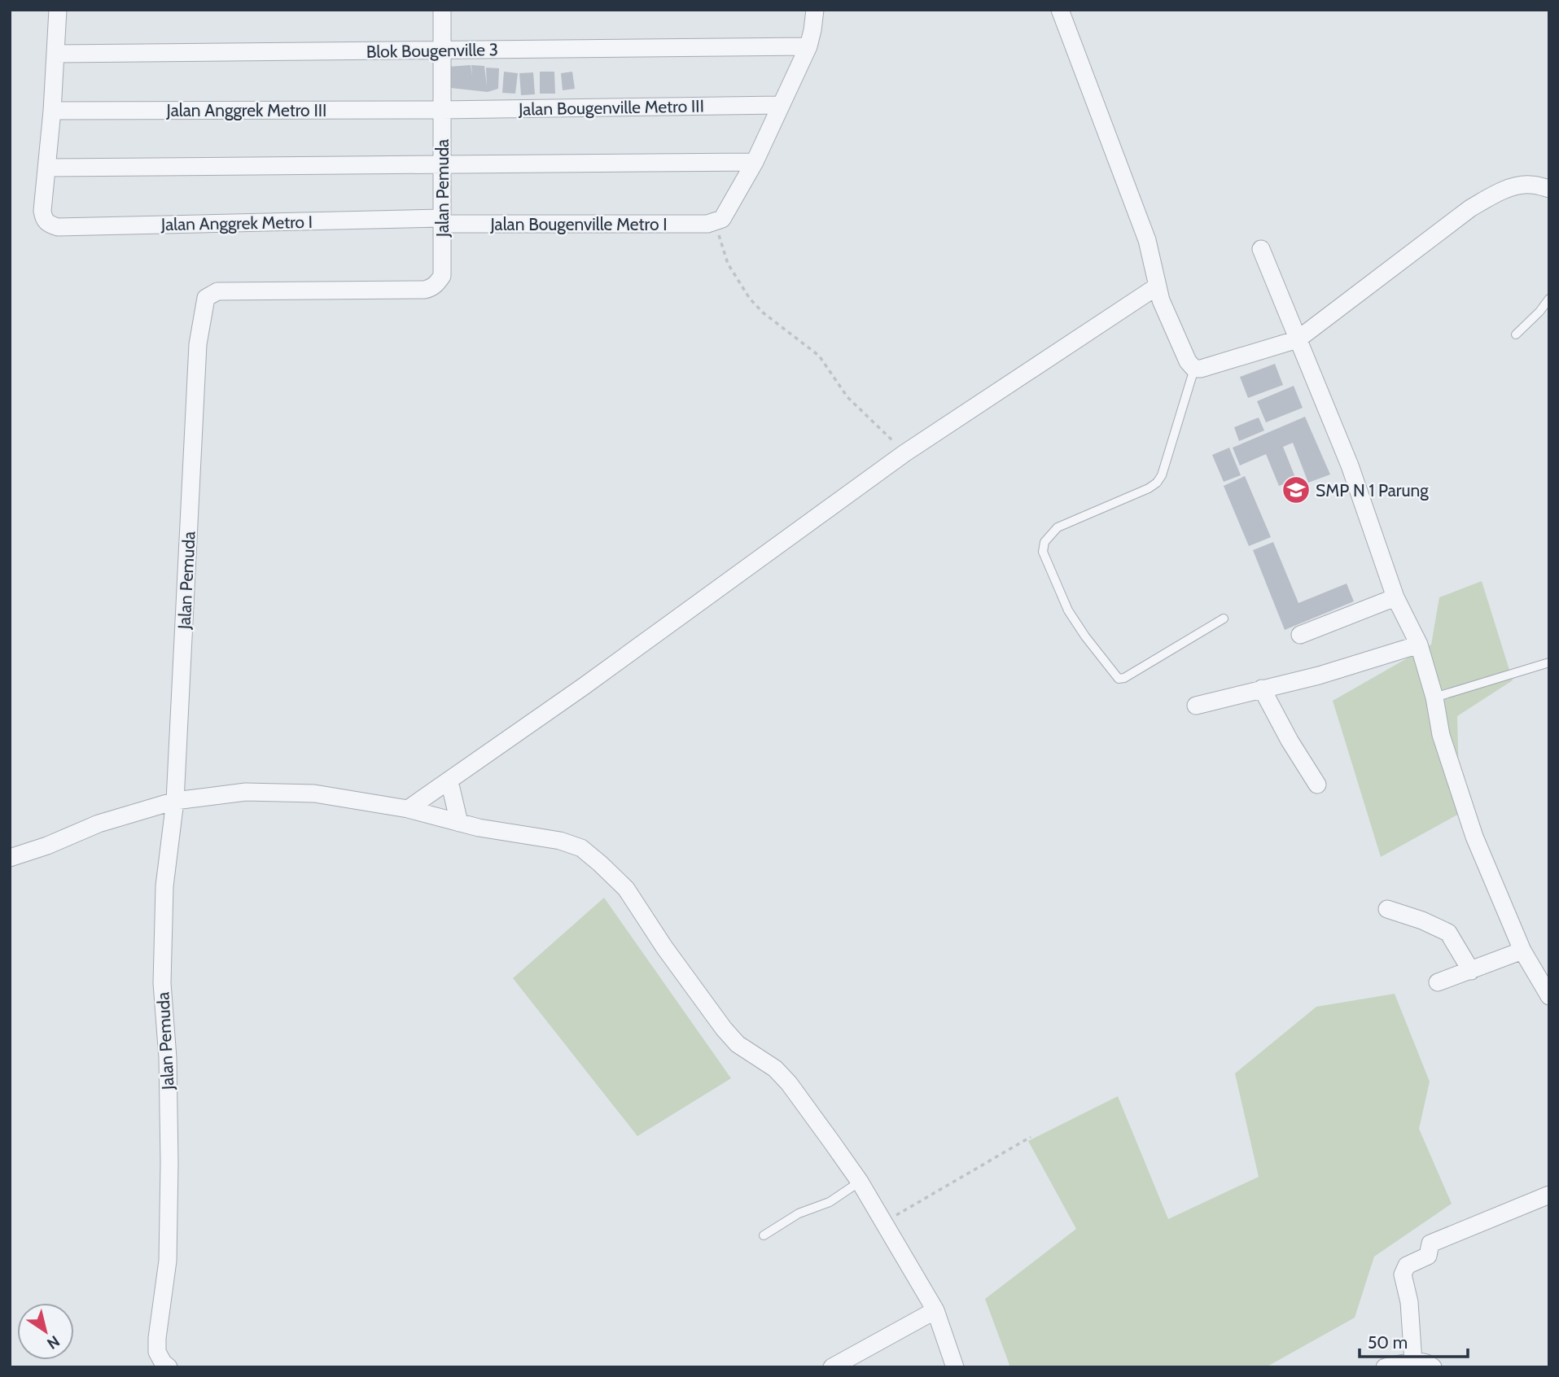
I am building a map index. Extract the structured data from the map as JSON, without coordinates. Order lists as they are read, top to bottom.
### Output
{
  "streets": {
    "street": [
      "Blok Bougenville 3",
      "Jalan Bougenville Metro III",
      "Jalan Anggrek Metro III",
      "Jalan Pemuda",
      "Jalan Anggrek Metro I",
      "Jalan Bougenville Metro I"
    ]
  },
  "crossings": [
    ["Blok Bougenville 3", "Jalan Pemuda"],
    ["Jalan Bougenville Metro III", "Jalan Anggrek Metro III"],
    ["Jalan Bougenville Metro III", "Jalan Pemuda"],
    ["Jalan Anggrek Metro III", "Jalan Pemuda"],
    ["Jalan Pemuda", "Jalan Anggrek Metro I"],
    ["Jalan Pemuda", "Jalan Bougenville Metro I"],
    ["Jalan Anggrek Metro I", "Jalan Bougenville Metro I"]
  ],
  "places": {
    "school or university": ["SMP N 1 Parung"]
  },
  "scale_bar": "50 m",
  "north": "bottom right"
}
